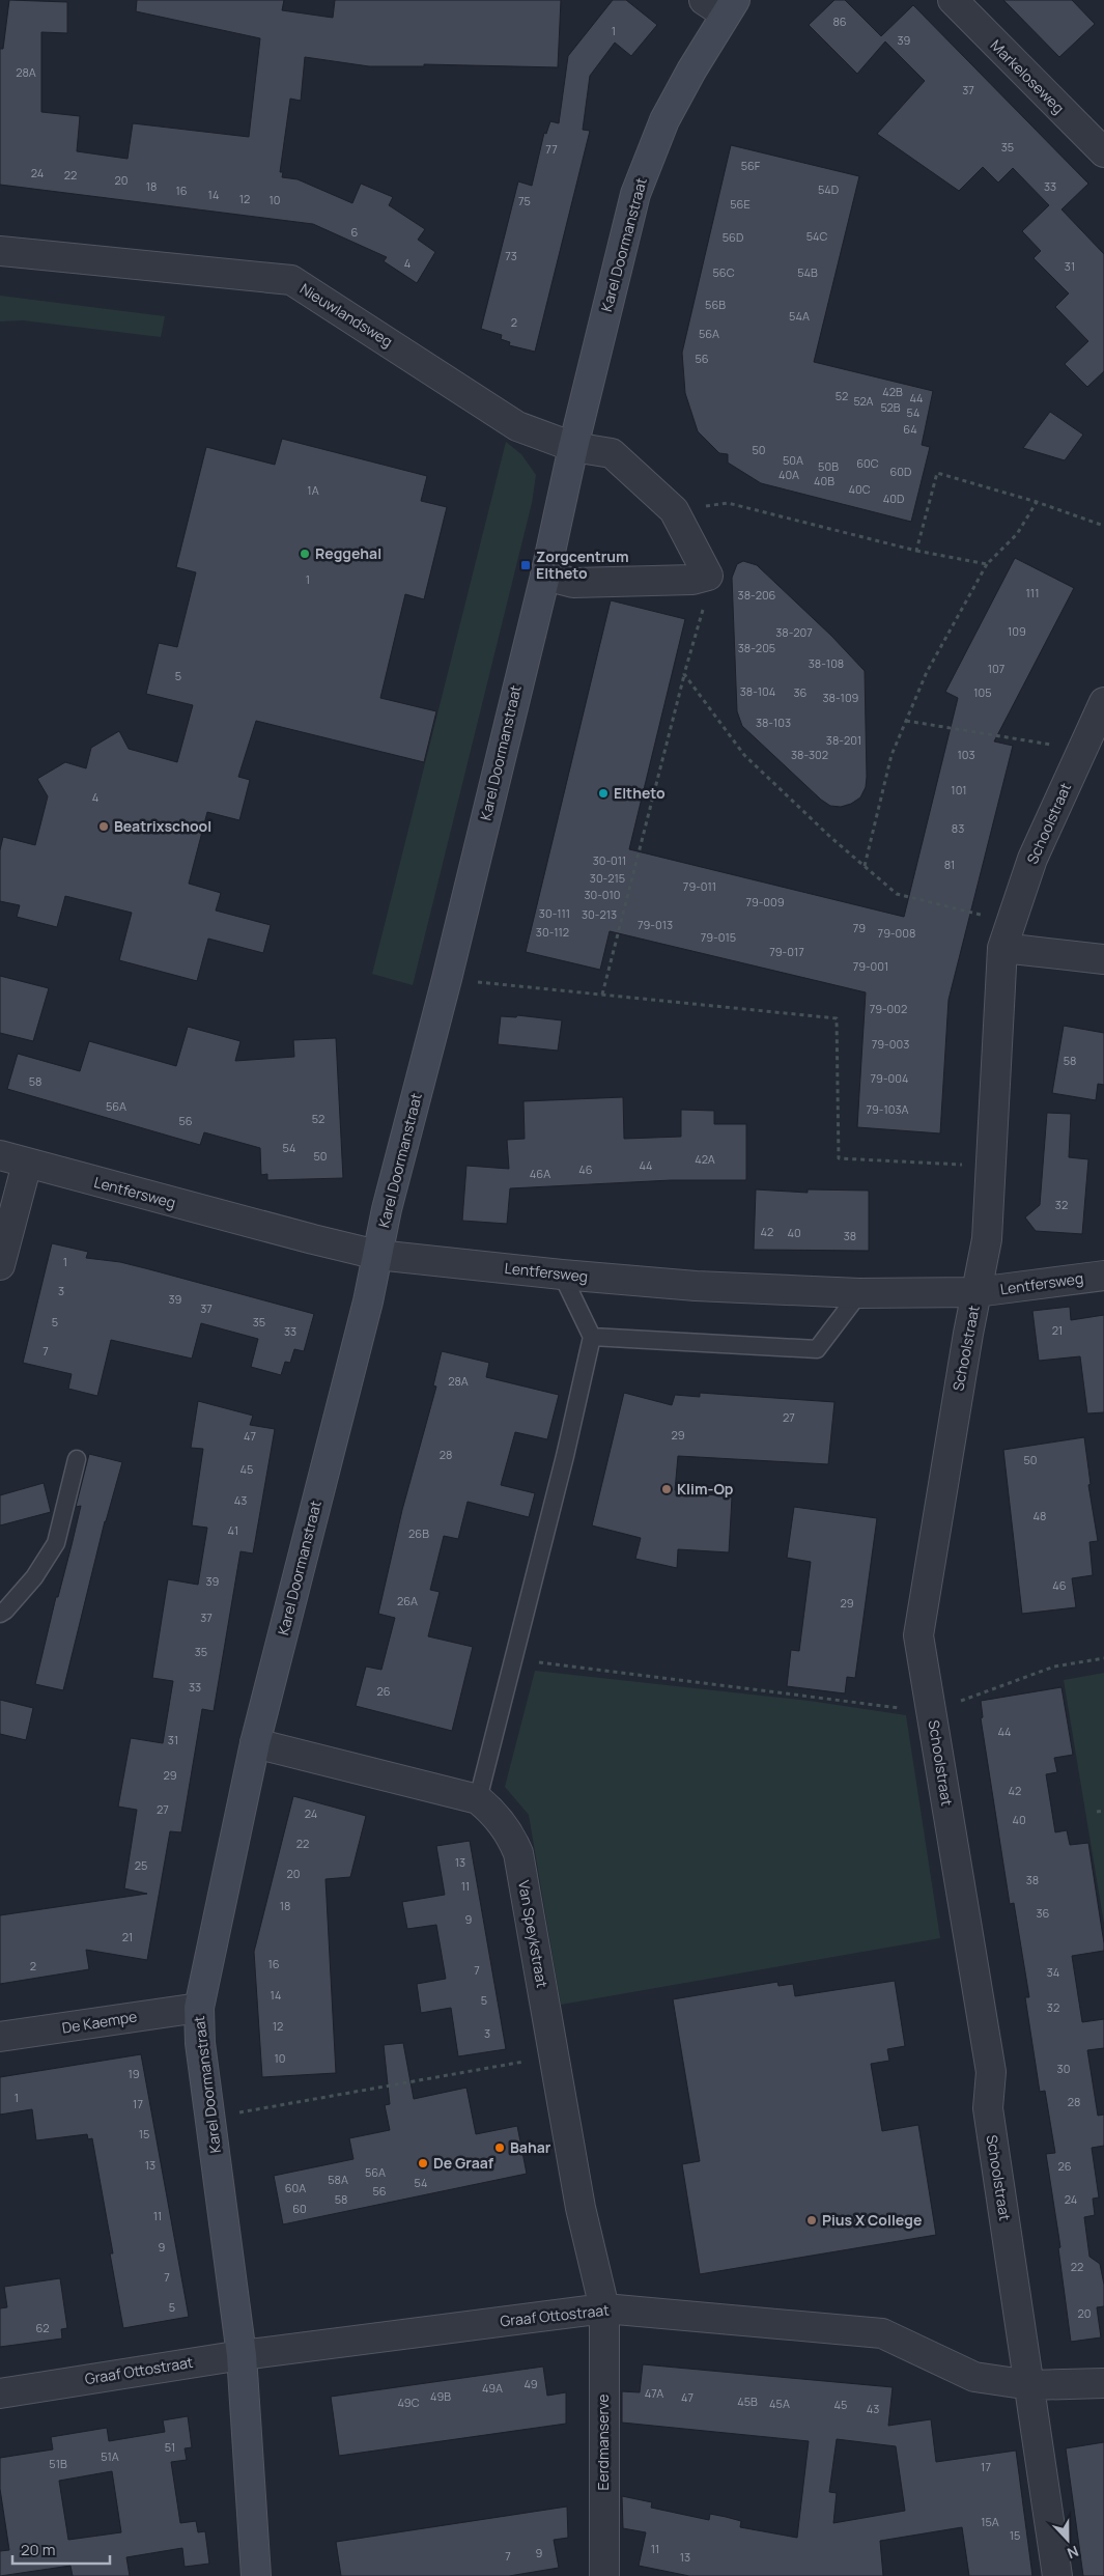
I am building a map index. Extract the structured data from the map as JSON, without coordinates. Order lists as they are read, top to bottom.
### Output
{
  "streets": {
    "main road": ["Karel Doormanstraat"],
    "street": [
      "Markeloseweg",
      "Nieuwlandsweg",
      "Schoolstraat",
      "Lentfersweg",
      "Van Speykstraat",
      "De Kaempe",
      "Graaf Ottostraat",
      "Eerdmanserve"
    ]
  },
  "crossings": [
    ["Karel Doormanstraat", "Nieuwlandsweg"],
    ["Karel Doormanstraat", "Lentfersweg"],
    ["Karel Doormanstraat", "Van Speykstraat"],
    ["Karel Doormanstraat", "De Kaempe"],
    ["Karel Doormanstraat", "Graaf Ottostraat"],
    ["Schoolstraat", "Lentfersweg"],
    ["Schoolstraat", "Graaf Ottostraat"],
    ["Van Speykstraat", "Graaf Ottostraat"],
    ["Van Speykstraat", "Eerdmanserve"],
    ["Graaf Ottostraat", "Eerdmanserve"]
  ],
  "places": {
    "other": [
      "Reggehal",
      "Eltheto",
      "Beatrixschool",
      "Klim-Op",
      "Bahar",
      "De Graaf",
      "Pius X College"
    ],
    "transit": ["Zorgcentrum Eltheto"]
  },
  "house_numbers": [
    "86",
    "1",
    "39",
    "28A",
    "37",
    "35",
    "77",
    "56F",
    "24",
    "22",
    "20",
    "18",
    "33",
    "54D",
    "16",
    "14",
    "12",
    "10",
    "75",
    "56E",
    "6",
    "54C",
    "56D",
    "73",
    "4",
    "31",
    "56C",
    "54B",
    "56B",
    "54A",
    "2",
    "56A",
    "56",
    "42B",
    "52",
    "44",
    "52A",
    "52B",
    "54",
    "64",
    "50",
    "50A",
    "60C",
    "50B",
    "60D",
    "40A",
    "40B",
    "40C",
    "1A",
    "40D",
    "1",
    "111",
    "38-206",
    "109",
    "38-207",
    "38-205",
    "38-108",
    "107",
    "5",
    "38-104",
    "36",
    "105",
    "38-109",
    "38-103",
    "38-201",
    "38-302",
    "103",
    "101",
    "4",
    "83",
    "30-011",
    "81",
    "30-215",
    "79-011",
    "30-010",
    "79-009",
    "30-111",
    "30-213",
    "79-013",
    "79",
    "30-112",
    "79-008",
    "79-015",
    "79-017",
    "79-001",
    "79-002",
    "79-003",
    "58",
    "79-004",
    "58",
    "56A",
    "79-103A",
    "52",
    "56",
    "54",
    "50",
    "42A",
    "44",
    "46",
    "46A",
    "32",
    "42",
    "40",
    "38",
    "1",
    "3",
    "39",
    "37",
    "5",
    "35",
    "21",
    "33",
    "7",
    "28A",
    "27",
    "29",
    "47",
    "28",
    "50",
    "45",
    "43",
    "48",
    "41",
    "26B",
    "39",
    "46",
    "26A",
    "29",
    "37",
    "35",
    "33",
    "26",
    "44",
    "31",
    "29",
    "42",
    "27",
    "24",
    "40",
    "22",
    "13",
    "25",
    "20",
    "38",
    "11",
    "18",
    "36",
    "9",
    "21",
    "16",
    "2",
    "7",
    "34",
    "14",
    "5",
    "32",
    "12",
    "3",
    "10",
    "30",
    "19",
    "1",
    "28",
    "17",
    "15",
    "13",
    "26",
    "56A",
    "58A",
    "54",
    "60A",
    "56",
    "58",
    "24",
    "60",
    "11",
    "9",
    "22",
    "7",
    "5",
    "20",
    "62",
    "49",
    "49A",
    "47A",
    "49B",
    "47",
    "45B",
    "49C",
    "45A",
    "45",
    "43",
    "51",
    "51A",
    "51B",
    "17",
    "15A",
    "15",
    "11",
    "9",
    "7",
    "13"
  ],
  "scale_bar": "20 m",
  "north": "bottom"
}
